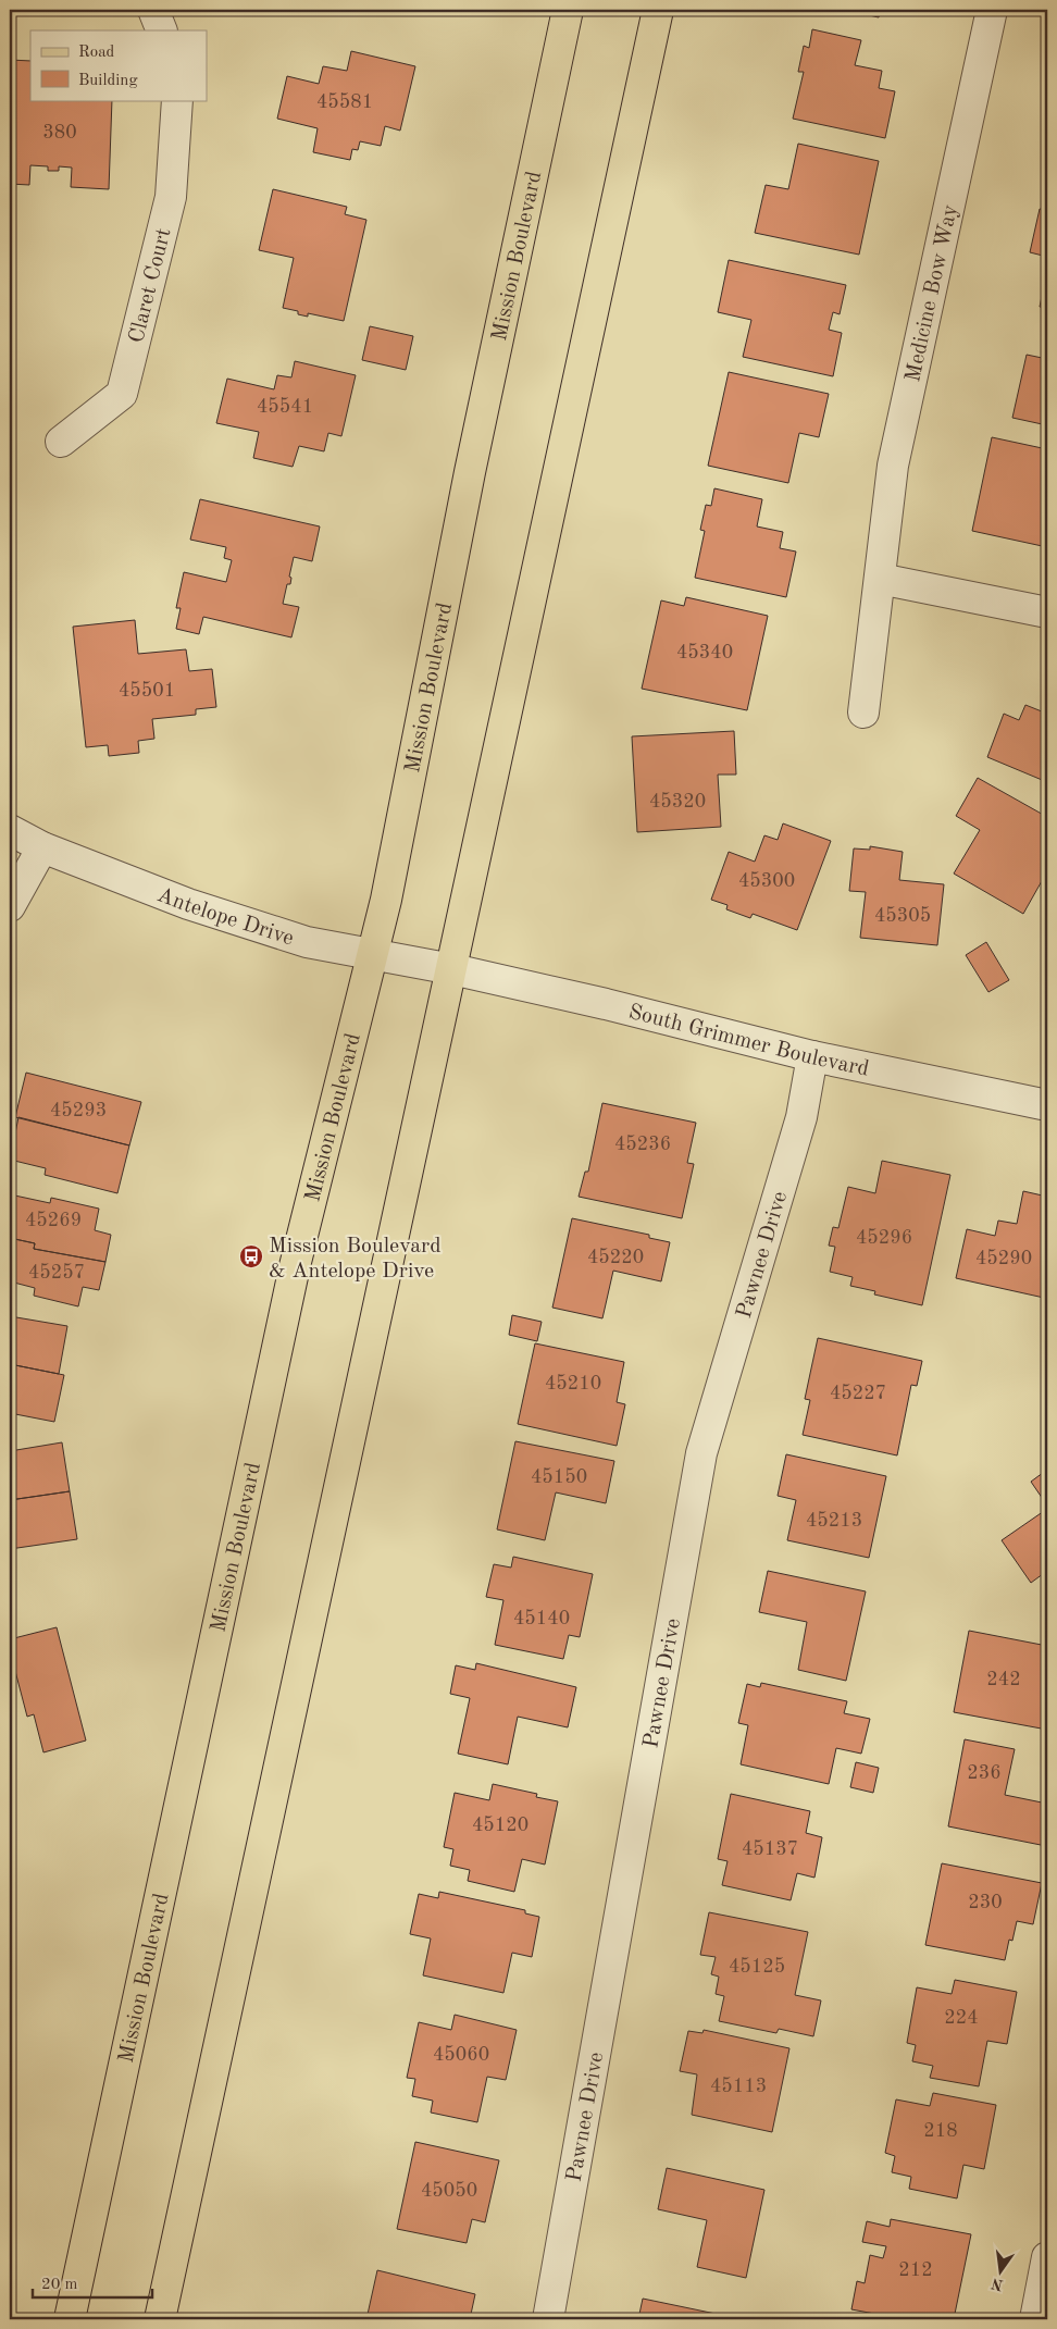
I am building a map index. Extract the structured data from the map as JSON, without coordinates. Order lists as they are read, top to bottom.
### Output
{
  "streets": {
    "main road": ["Mission Boulevard"],
    "street": [
      "Claret Court",
      "Medicine Bow Way",
      "Antelope Drive",
      "South Grimmer Boulevard",
      "Pawnee Drive"
    ]
  },
  "crossings": [
    ["Mission Boulevard", "Antelope Drive"],
    ["Antelope Drive", "South Grimmer Boulevard"],
    ["South Grimmer Boulevard", "Pawnee Drive"]
  ],
  "places": {
    "bus stop": ["Mission Boulevard & Antelope Drive"]
  },
  "house_numbers": [
    "45581",
    "380",
    "45541",
    "45340",
    "45501",
    "45320",
    "45300",
    "45305",
    "45293",
    "45236",
    "45269",
    "45296",
    "45220",
    "45290",
    "45257",
    "45210",
    "45227",
    "45150",
    "45213",
    "45140",
    "242",
    "236",
    "45120",
    "45137",
    "230",
    "45125",
    "224",
    "45060",
    "45113",
    "218",
    "45050",
    "212"
  ],
  "legend": ["Road", "Building"],
  "scale_bar": "20 m",
  "north": "bottom"
}
